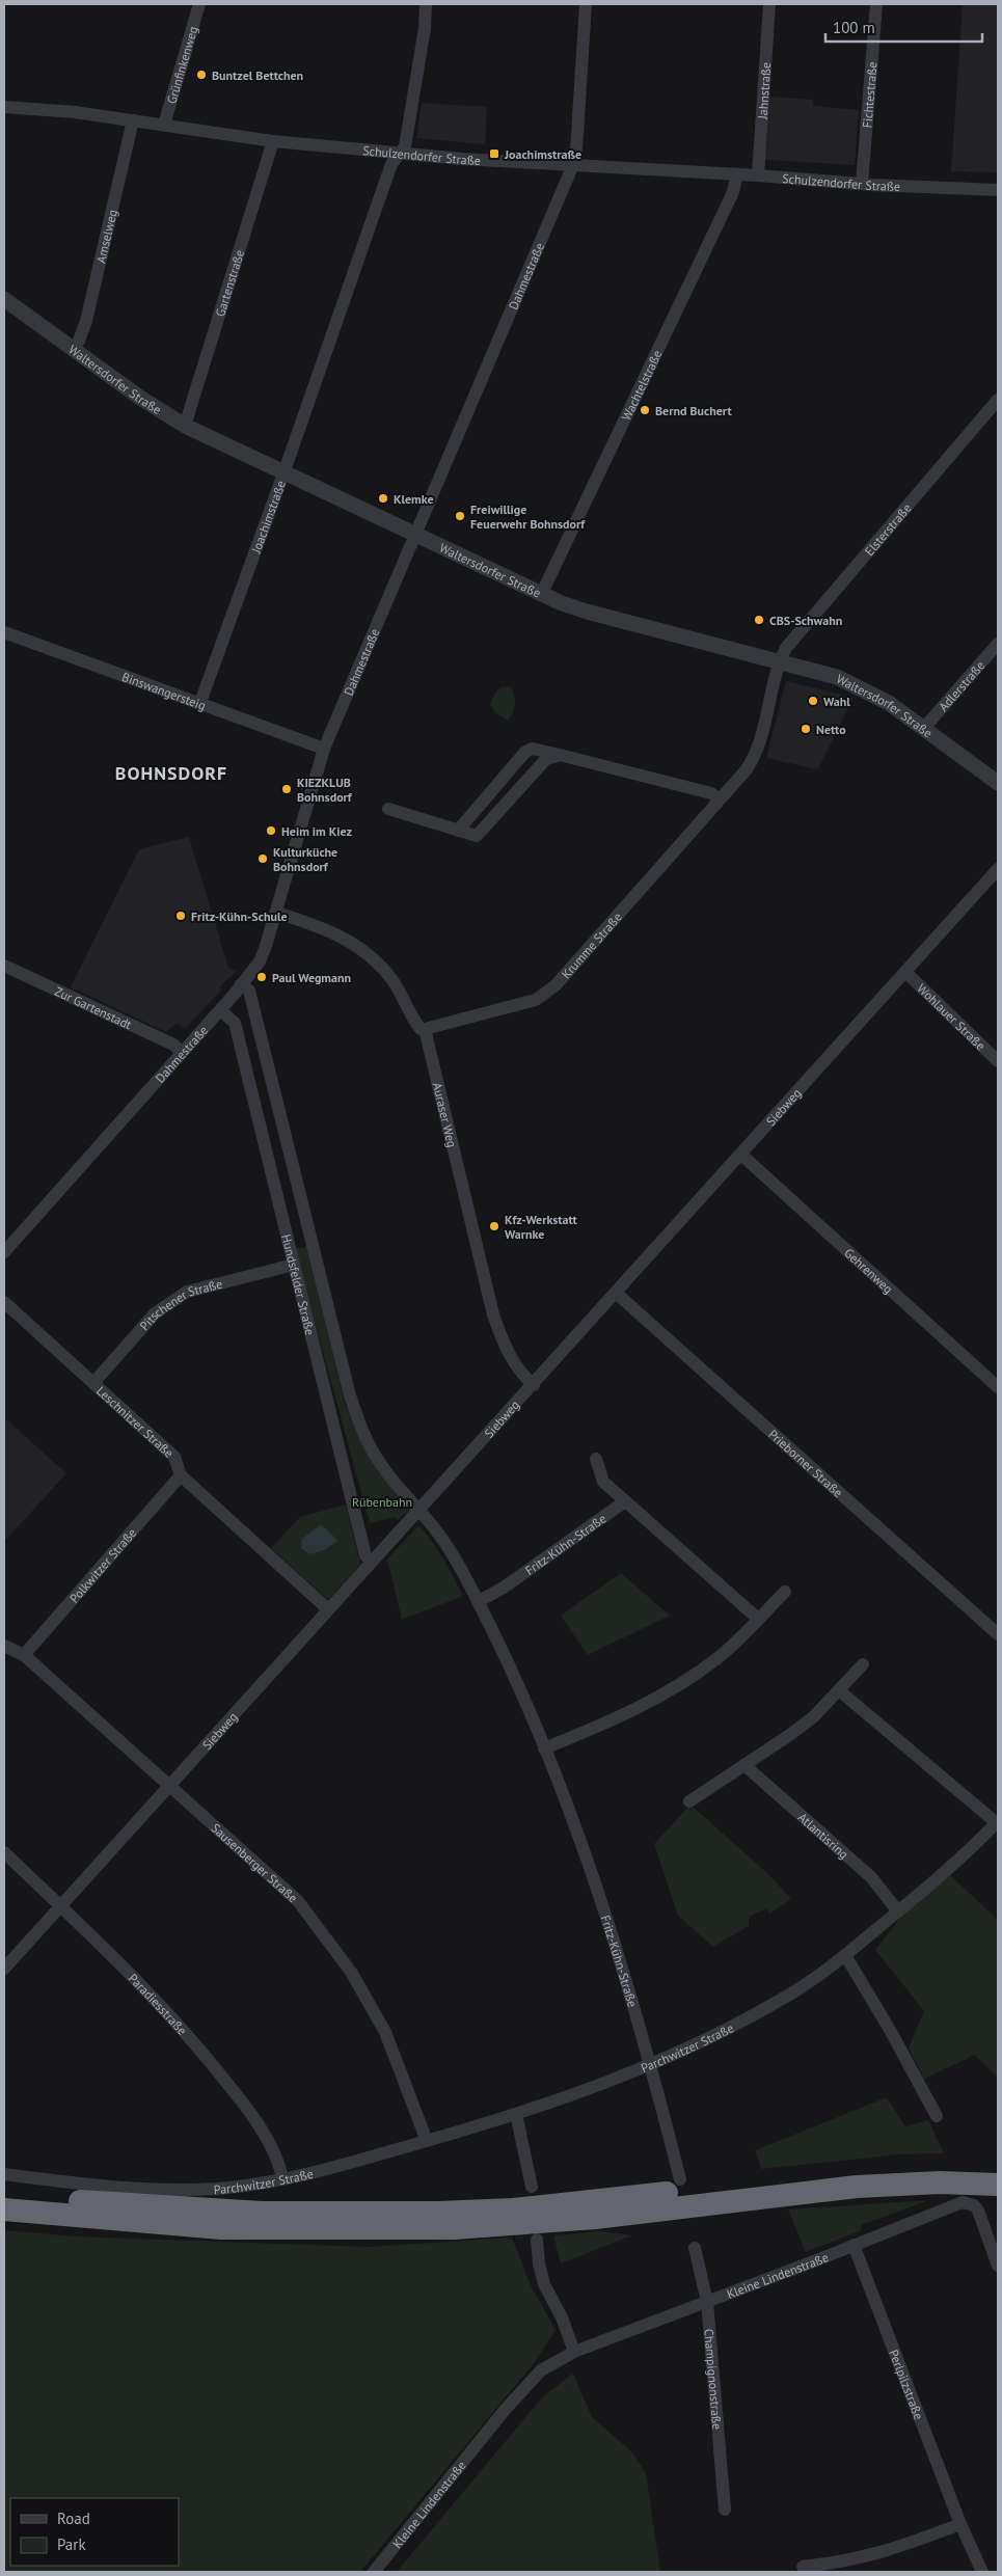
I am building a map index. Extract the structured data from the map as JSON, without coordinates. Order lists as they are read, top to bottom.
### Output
{
  "streets": {
    "street": [
      "Grünfinkenweg",
      "Jahnstraße",
      "Fichtestraße",
      "Schulzendorfer Straße",
      "Amselweg",
      "Dahmestraße",
      "Gartenstraße",
      "Waltersdorfer Straße",
      "Wachtelstraße",
      "Joachimstraße",
      "Elsterstraße",
      "Adlerstraße",
      "Binswangersteig",
      "Krumme Straße",
      "Zur Gartenstadt",
      "Wohlauer Straße",
      "Siebweg",
      "Auraser Weg",
      "Gehrenweg",
      "Hundsfelder Straße",
      "Pitschener Straße",
      "Leschnitzer Straße",
      "Prieborner Straße",
      "Fritz-Kühn-Straße",
      "Polkwitzer Straße",
      "Atlantisring",
      "Sausenberger Straße",
      "Paradiesstraße",
      "Parchwitzer Straße",
      "Kleine Lindenstraße",
      "Champignonstraße",
      "Perlpilzstraße"
    ]
  },
  "crossings": [
    ["Grünfinkenweg", "Schulzendorfer Straße"],
    ["Jahnstraße", "Schulzendorfer Straße"],
    ["Fichtestraße", "Schulzendorfer Straße"],
    ["Schulzendorfer Straße", "Amselweg"],
    ["Schulzendorfer Straße", "Dahmestraße"],
    ["Schulzendorfer Straße", "Gartenstraße"],
    ["Schulzendorfer Straße", "Wachtelstraße"],
    ["Schulzendorfer Straße", "Joachimstraße"],
    ["Amselweg", "Waltersdorfer Straße"],
    ["Dahmestraße", "Waltersdorfer Straße"],
    ["Dahmestraße", "Binswangersteig"],
    ["Dahmestraße", "Zur Gartenstadt"],
    ["Dahmestraße", "Auraser Weg"],
    ["Dahmestraße", "Hundsfelder Straße"],
    ["Gartenstraße", "Waltersdorfer Straße"],
    ["Waltersdorfer Straße", "Wachtelstraße"],
    ["Waltersdorfer Straße", "Joachimstraße"],
    ["Waltersdorfer Straße", "Elsterstraße"],
    ["Waltersdorfer Straße", "Adlerstraße"],
    ["Waltersdorfer Straße", "Krumme Straße"],
    ["Joachimstraße", "Binswangersteig"],
    ["Elsterstraße", "Krumme Straße"],
    ["Krumme Straße", "Auraser Weg"],
    ["Wohlauer Straße", "Siebweg"],
    ["Siebweg", "Auraser Weg"],
    ["Siebweg", "Gehrenweg"],
    ["Siebweg", "Hundsfelder Straße"],
    ["Siebweg", "Leschnitzer Straße"],
    ["Siebweg", "Prieborner Straße"],
    ["Siebweg", "Fritz-Kühn-Straße"],
    ["Siebweg", "Sausenberger Straße"],
    ["Siebweg", "Paradiesstraße"],
    ["Hundsfelder Straße", "Pitschener Straße"],
    ["Hundsfelder Straße", "Fritz-Kühn-Straße"],
    ["Pitschener Straße", "Leschnitzer Straße"],
    ["Leschnitzer Straße", "Polkwitzer Straße"],
    ["Fritz-Kühn-Straße", "Parchwitzer Straße"],
    ["Polkwitzer Straße", "Sausenberger Straße"],
    ["Atlantisring", "Parchwitzer Straße"],
    ["Sausenberger Straße", "Parchwitzer Straße"],
    ["Paradiesstraße", "Parchwitzer Straße"],
    ["Kleine Lindenstraße", "Champignonstraße"],
    ["Kleine Lindenstraße", "Perlpilzstraße"]
  ],
  "districts": ["BOHNSDORF"],
  "parks": ["Rübenbahn"],
  "places": {
    "other": [
      "Buntzel Bettchen",
      "Bernd Buchert",
      "Klemke",
      "Freiwillige Feuerwehr Bohnsdorf",
      "CBS-Schwahn",
      "Wahl",
      "Netto",
      "KIEZKLUB Bohnsdorf",
      "Heim im Kiez",
      "Kulturküche Bohnsdorf",
      "Fritz-Kühn-Schule",
      "Paul Wegmann",
      "Kfz-Werkstatt Warnke"
    ],
    "transit": ["Joachimstraße"]
  },
  "legend": ["Road", "Park"],
  "scale_bar": "100 m"
}
